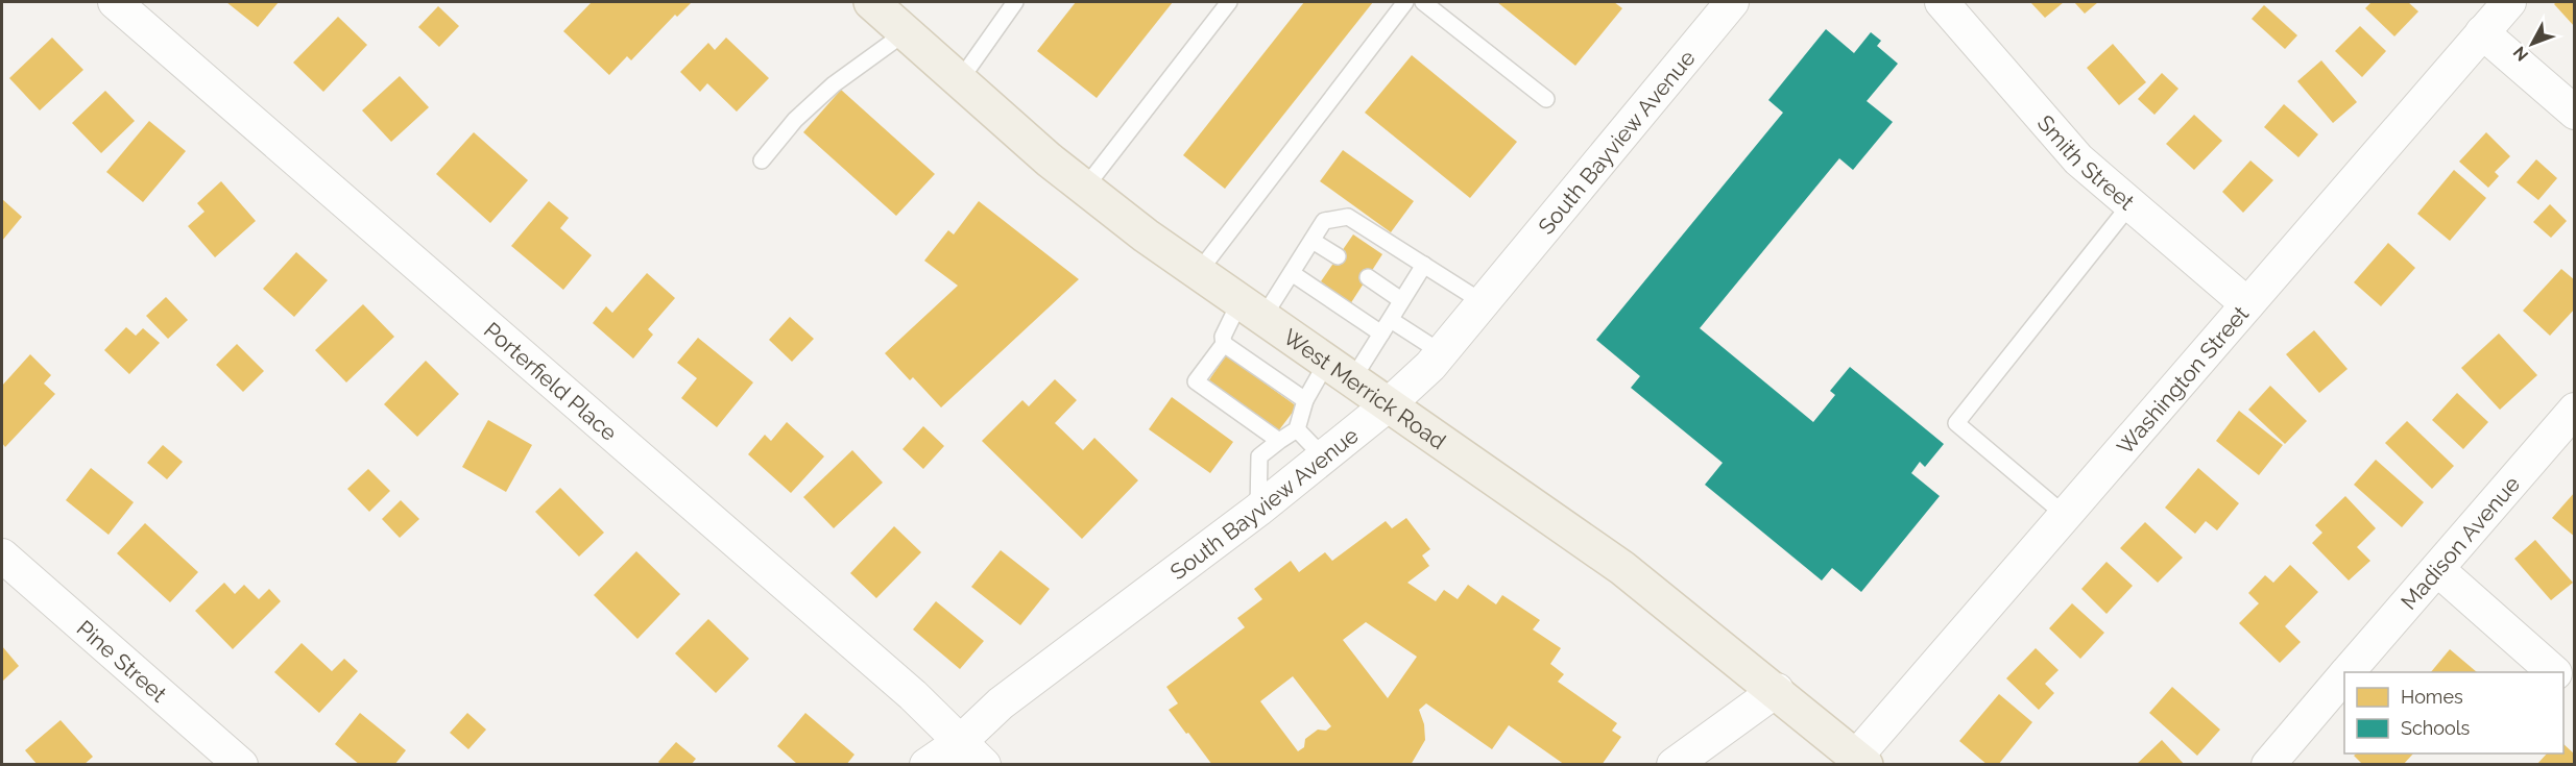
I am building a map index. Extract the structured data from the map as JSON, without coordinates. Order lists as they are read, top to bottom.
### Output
{
  "streets": {
    "main road": ["West Merrick Road"],
    "street": [
      "South Bayview Avenue",
      "Smith Street",
      "Washington Street",
      "Porterfield Place",
      "Madison Avenue",
      "Pine Street"
    ]
  },
  "crossings": [
    ["South Bayview Avenue", "Porterfield Place"],
    ["South Bayview Avenue", "West Merrick Road"],
    ["Smith Street", "Washington Street"],
    ["Washington Street", "West Merrick Road"]
  ],
  "legend": ["Homes", "Schools"],
  "north": "bottom left"
}
